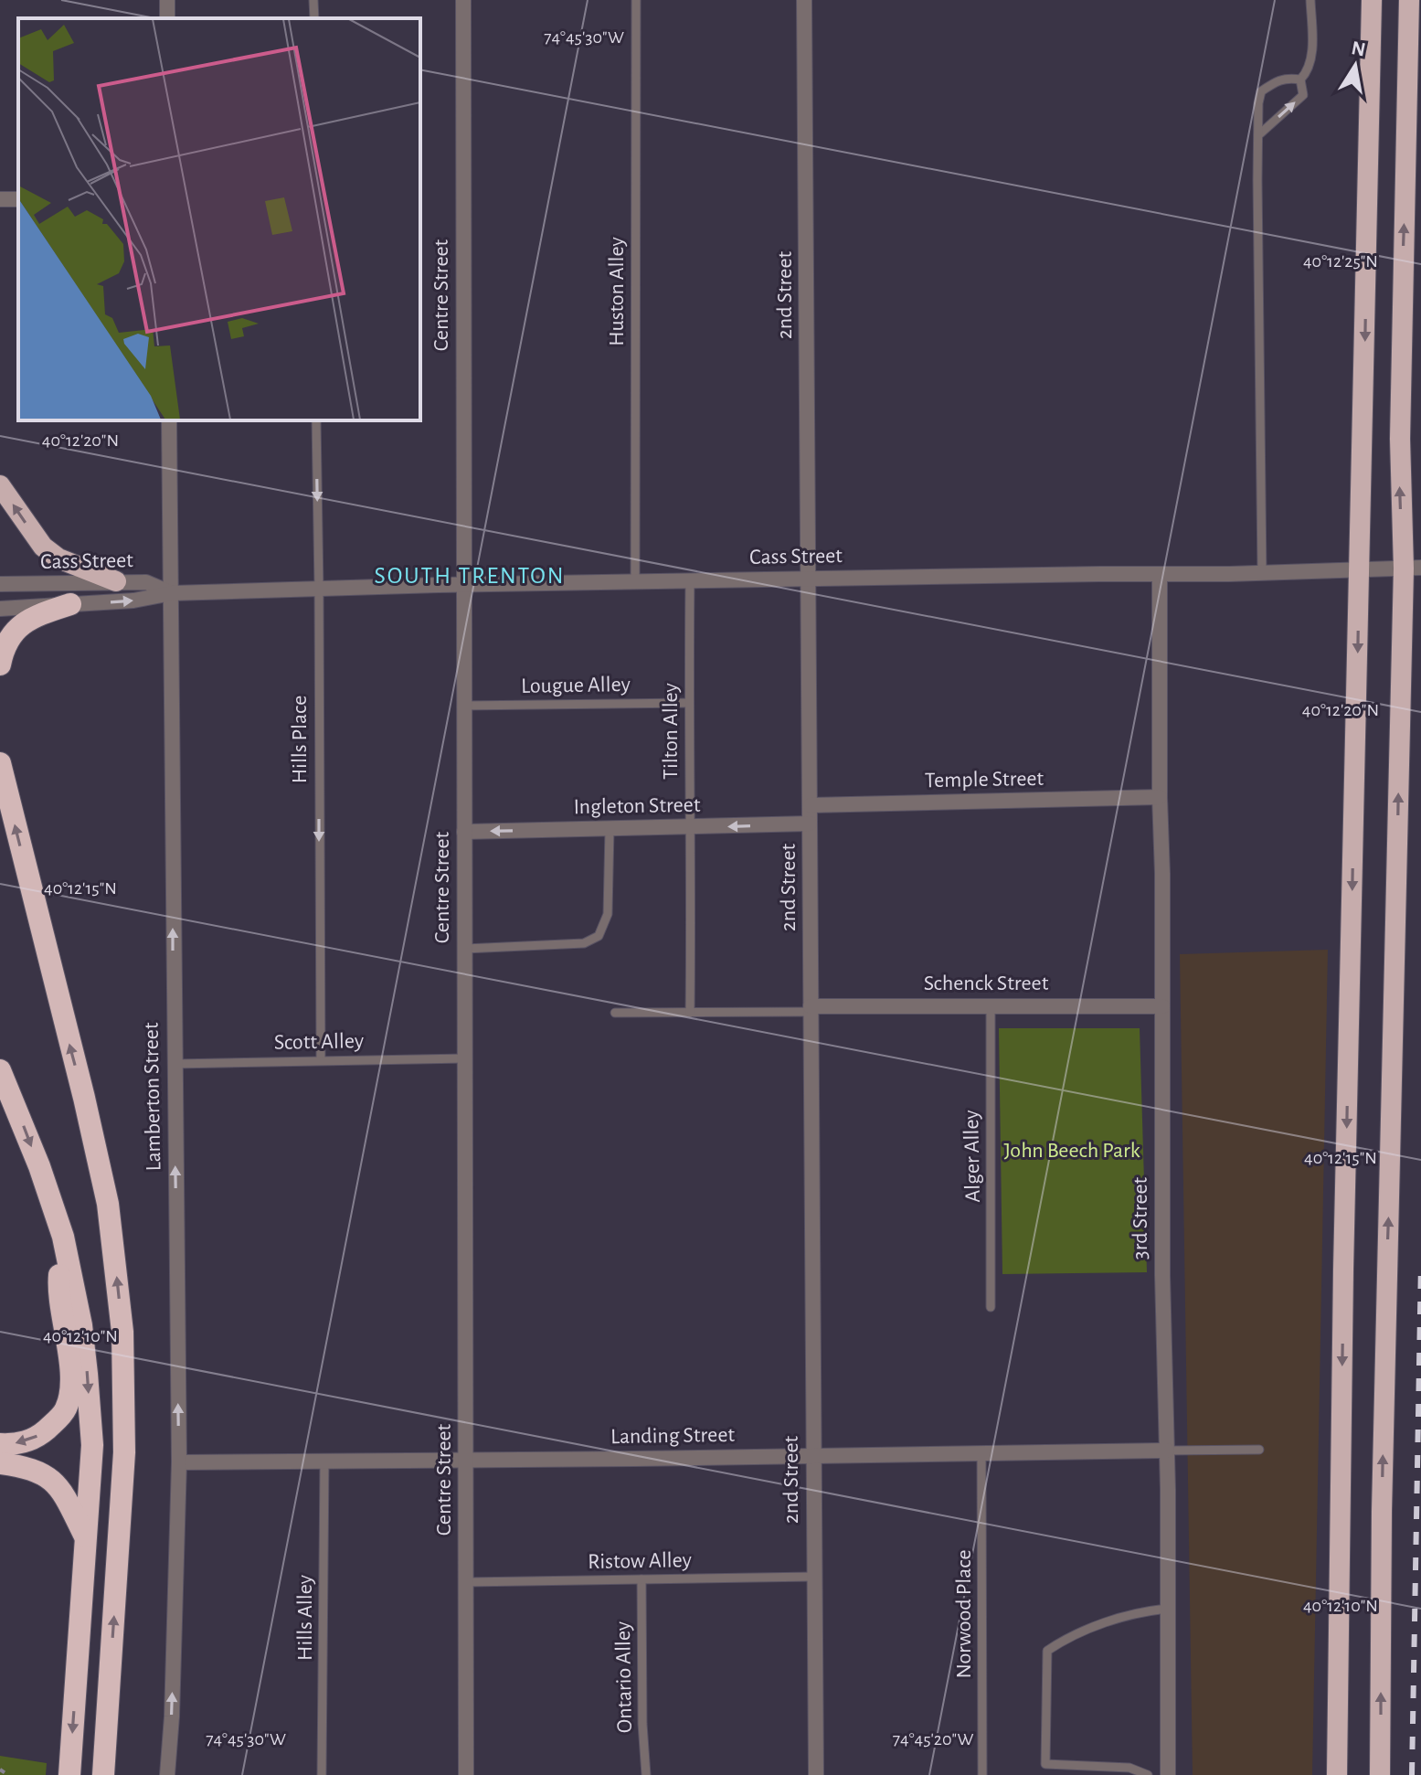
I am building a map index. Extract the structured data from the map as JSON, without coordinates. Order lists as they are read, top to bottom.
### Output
{
  "streets": {
    "street": [
      "Centre Street",
      "2nd Street",
      "Cass Street",
      "Temple Street",
      "Ingleton Street",
      "Schenck Street",
      "Lamberton Street",
      "3rd Street",
      "Landing Street"
    ],
    "lane": [
      "Huston Alley",
      "Lougue Alley",
      "Tilton Alley",
      "Hills Place",
      "Scott Alley",
      "Alger Alley",
      "Ristow Alley",
      "Norwood Place",
      "Hills Alley",
      "Ontario Alley"
    ]
  },
  "crossings": [
    ["Huston Alley", "Cass Street"],
    ["Centre Street", "Cass Street"],
    ["Centre Street", "Lougue Alley"],
    ["Centre Street", "Ingleton Street"],
    ["Centre Street", "Scott Alley"],
    ["Centre Street", "Landing Street"],
    ["Centre Street", "Ristow Alley"],
    ["2nd Street", "Cass Street"],
    ["2nd Street", "Temple Street"],
    ["2nd Street", "Ingleton Street"],
    ["2nd Street", "Schenck Street"],
    ["2nd Street", "Landing Street"],
    ["2nd Street", "Ristow Alley"],
    ["Cass Street", "Tilton Alley"],
    ["Cass Street", "Hills Place"],
    ["Cass Street", "Lamberton Street"],
    ["Cass Street", "3rd Street"],
    ["Lougue Alley", "Tilton Alley"],
    ["Tilton Alley", "Ingleton Street"],
    ["Tilton Alley", "Schenck Street"],
    ["Hills Place", "Scott Alley"],
    ["Temple Street", "3rd Street"],
    ["Schenck Street", "Alger Alley"],
    ["Schenck Street", "3rd Street"],
    ["Scott Alley", "Lamberton Street"],
    ["Lamberton Street", "Landing Street"],
    ["3rd Street", "Landing Street"],
    ["Landing Street", "Norwood Place"],
    ["Landing Street", "Hills Alley"],
    ["Ristow Alley", "Ontario Alley"]
  ],
  "one_way": ["Hills Place", "Ingleton Street", "Lamberton Street"],
  "districts": ["SOUTH TRENTON"],
  "parks": ["John Beech Park"],
  "north": "top",
  "coordinates": [
    "74°45'30\"W",
    "40°12'25\"N",
    "40°12'20\"N",
    "40°12'15\"N",
    "40°12'10\"N",
    "74°45'20\"W"
  ]
}
